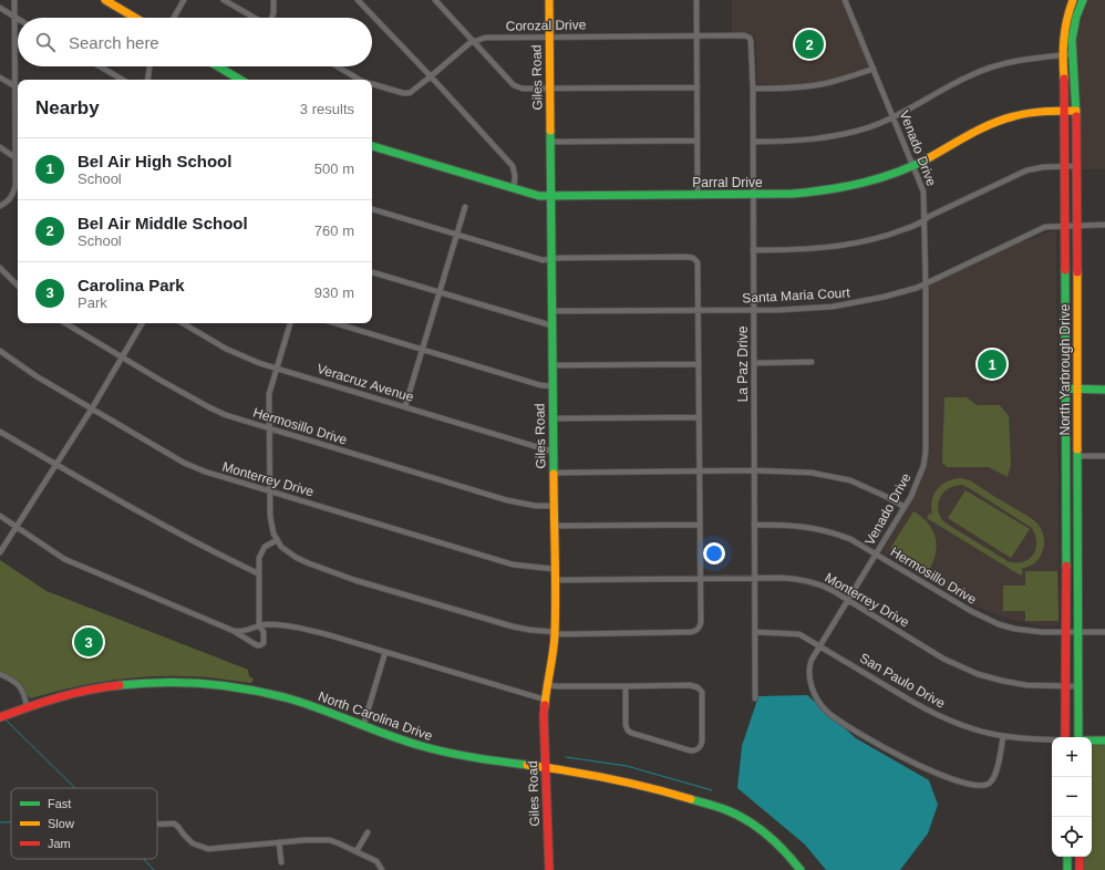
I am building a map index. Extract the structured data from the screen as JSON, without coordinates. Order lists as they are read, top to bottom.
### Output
{
  "streets": {
    "main road": [
      "Giles Road",
      "Parral Drive",
      "North Yarbrough Drive",
      "North Carolina Drive"
    ],
    "street": [
      "Corozal Drive",
      "Venado Drive",
      "Santa Maria Court",
      "La Paz Drive",
      "Veracruz Avenue",
      "Hermosillo Drive",
      "Monterrey Drive",
      "San Paulo Drive"
    ]
  },
  "crossings": [
    ["Corozal Drive", "Giles Road"],
    ["Corozal Drive", "La Paz Drive"],
    ["Giles Road", "Parral Drive"],
    ["Giles Road", "Santa Maria Court"],
    ["Giles Road", "Veracruz Avenue"],
    ["Giles Road", "Hermosillo Drive"],
    ["Giles Road", "Monterrey Drive"],
    ["Giles Road", "North Carolina Drive"],
    ["Venado Drive", "Parral Drive"],
    ["Venado Drive", "Santa Maria Court"],
    ["Venado Drive", "Hermosillo Drive"],
    ["Venado Drive", "Monterrey Drive"],
    ["Venado Drive", "San Paulo Drive"],
    ["Parral Drive", "La Paz Drive"],
    ["Parral Drive", "North Yarbrough Drive"],
    ["Santa Maria Court", "La Paz Drive"],
    ["Santa Maria Court", "North Yarbrough Drive"],
    ["La Paz Drive", "Hermosillo Drive"],
    ["La Paz Drive", "Monterrey Drive"],
    ["La Paz Drive", "San Paulo Drive"],
    ["North Yarbrough Drive", "Hermosillo Drive"],
    ["North Yarbrough Drive", "Monterrey Drive"]
  ],
  "legend": ["Fast", "Slow", "Jam"],
  "page": {
    "search": "Search here",
    "pins": ["2", "1", "3"],
    "heading": ["Nearby", "3 results"],
    "list": [
      {
        "mark": "1",
        "name": "Bel Air High School",
        "note": "School",
        "value": "500 m"
      },
      {
        "mark": "2",
        "name": "Bel Air Middle School",
        "note": "School",
        "value": "760 m"
      },
      {
        "mark": "3",
        "name": "Carolina Park",
        "note": "Park",
        "value": "930 m"
      }
    ],
    "map_buttons": ["+", "−"]
  }
}
